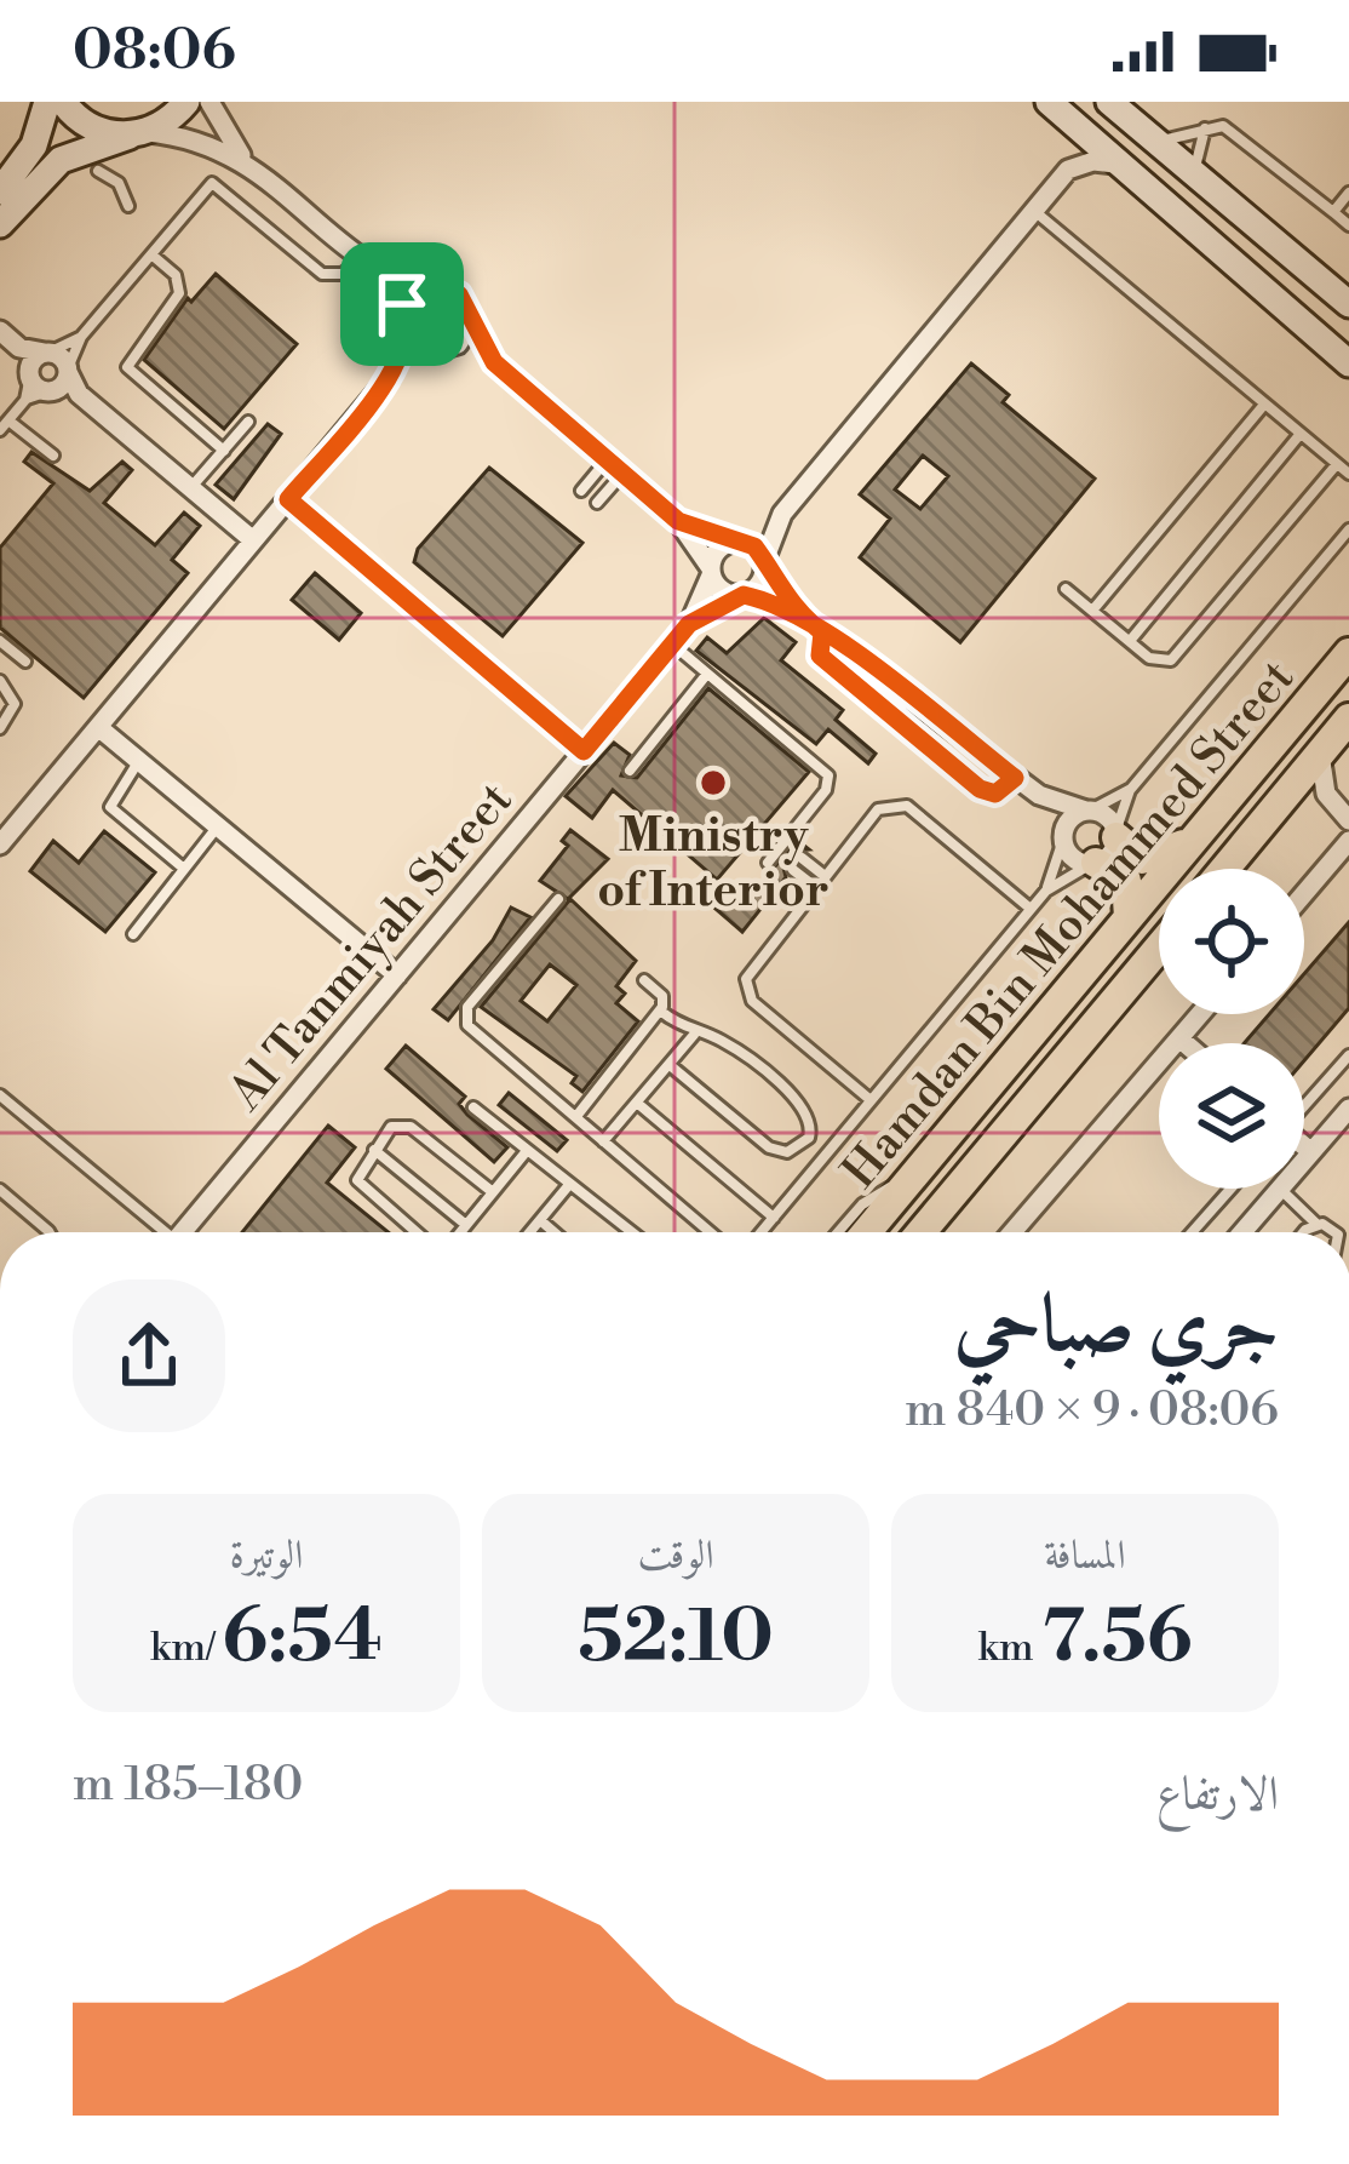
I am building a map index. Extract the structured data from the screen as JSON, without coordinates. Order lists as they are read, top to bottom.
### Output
{
  "streets": {
    "main road": ["Hamdan Bin Mohammed Street"],
    "street": ["Al Tanmiyah Street"]
  },
  "places": ["Ministry of Interior"],
  "page": {
    "status": "08:06",
    "heading": ["جري صباحي", "08:06 · 9 × 840 m"],
    "stats": [
      ["المسافة", "7.56 km"],
      ["الوقت", "52:10"],
      ["الوتيرة", "6:54 /km"]
    ],
    "chart": ["الارتفاع", "180–185 m"]
  }
}
